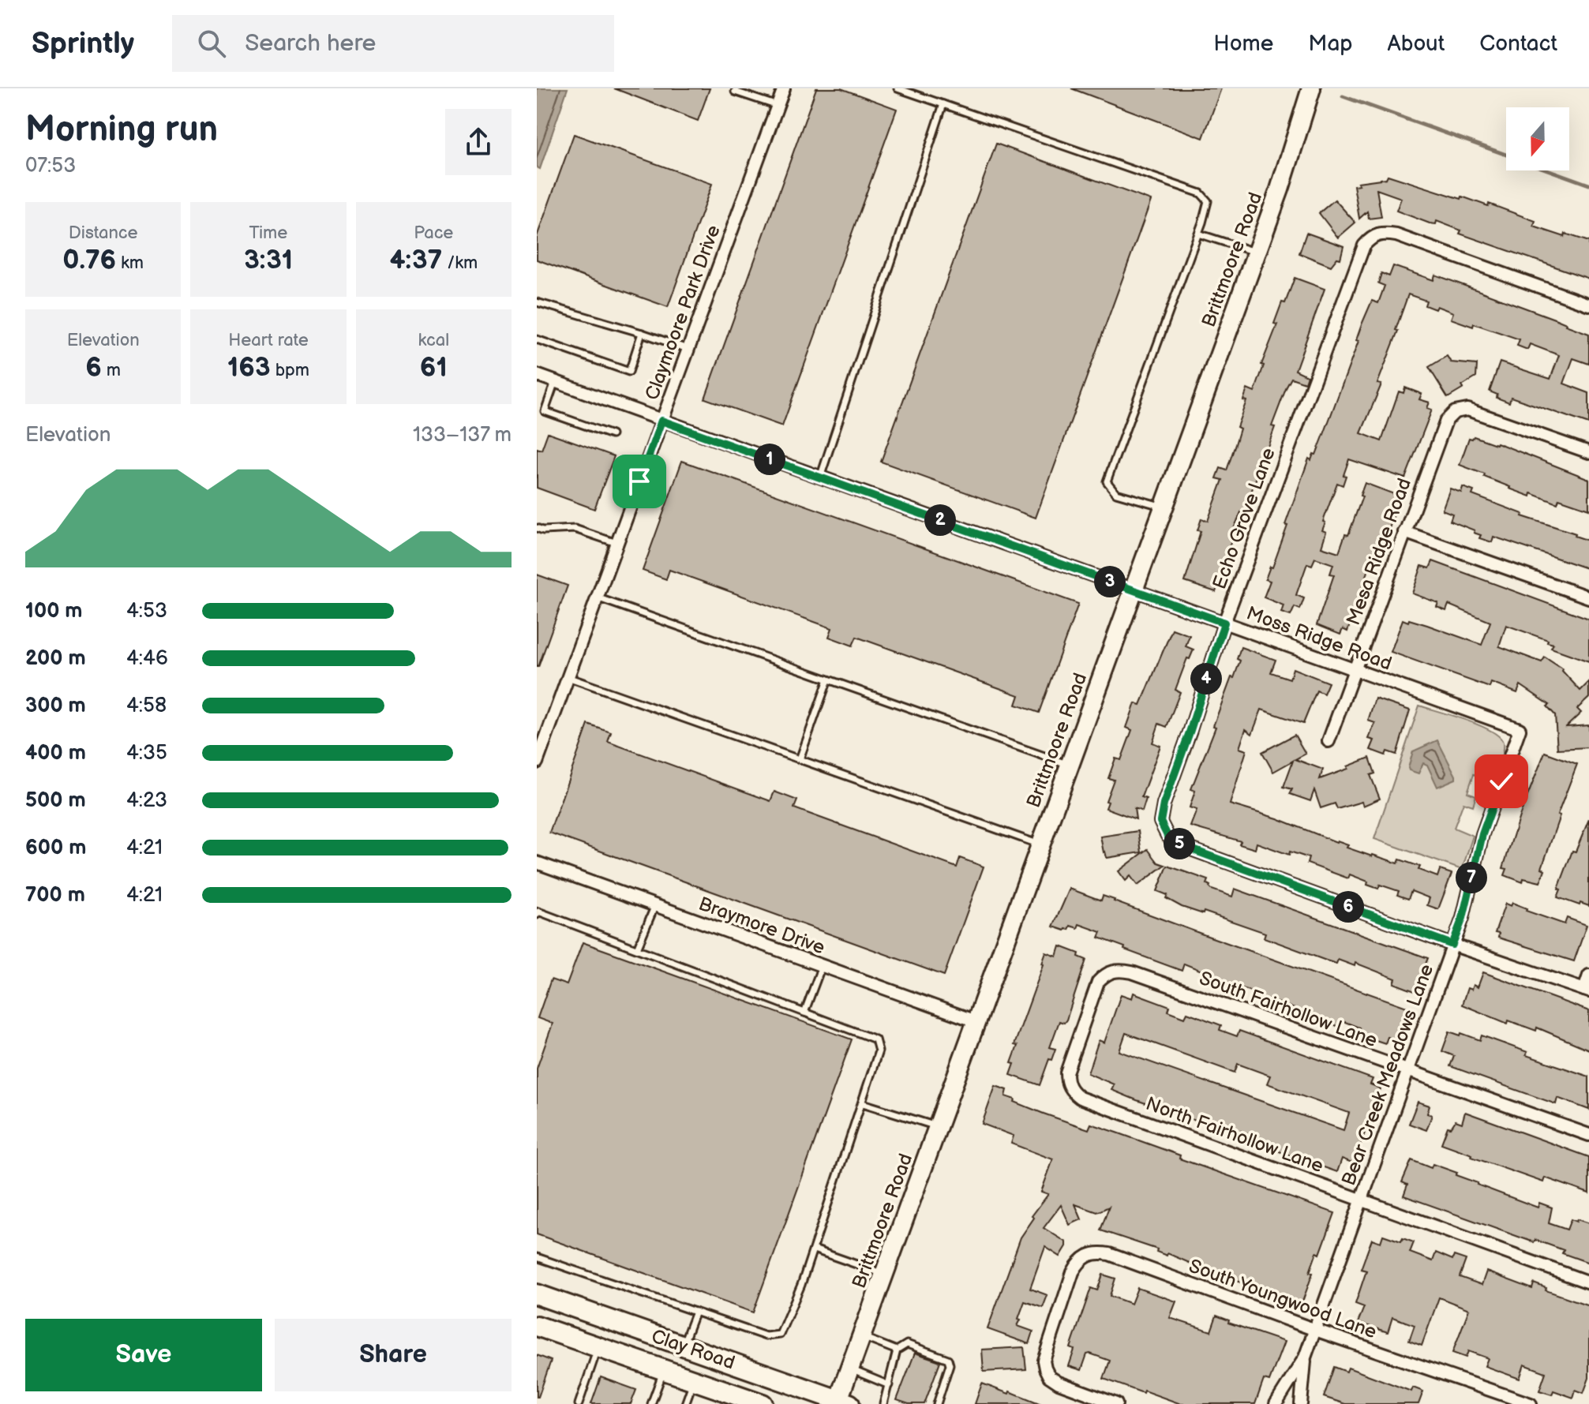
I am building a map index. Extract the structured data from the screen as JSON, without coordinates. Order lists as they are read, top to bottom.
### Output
{
  "streets": {
    "main road": ["Brittmoore Road", "Clay Road"],
    "street": [
      "Claymoore Park Drive",
      "Echo Grove Lane",
      "Mesa Ridge Road",
      "Moss Ridge Road",
      "Braymore Drive",
      "South Fairhollow Lane",
      "Bear Creek Meadows Lane",
      "North Fairhollow Lane",
      "South Youngwood Lane"
    ]
  },
  "crossings": [
    ["Brittmoore Road", "Moss Ridge Road"],
    ["Brittmoore Road", "Braymore Drive"],
    ["Brittmoore Road", "Clay Road"],
    ["Claymoore Park Drive", "Moss Ridge Road"],
    ["Echo Grove Lane", "Moss Ridge Road"],
    ["Echo Grove Lane", "Bear Creek Meadows Lane"],
    ["Mesa Ridge Road", "Moss Ridge Road"],
    ["Moss Ridge Road", "Bear Creek Meadows Lane"],
    ["South Fairhollow Lane", "Bear Creek Meadows Lane"],
    ["South Fairhollow Lane", "North Fairhollow Lane"],
    ["Bear Creek Meadows Lane", "North Fairhollow Lane"],
    ["Bear Creek Meadows Lane", "South Youngwood Lane"]
  ],
  "north": "bottom",
  "page": {
    "header": "Sprintly",
    "search": "Search here",
    "nav": [
      "Home",
      "Map",
      "About",
      "Contact"
    ],
    "heading": ["Morning run", "07:53"],
    "stats": [
      ["Distance", "0.76 km"],
      ["Time", "3:31"],
      ["Pace", "4:37 /km"],
      ["Elevation", "6 m"],
      ["Heart rate", "163 bpm"],
      ["kcal", "61"]
    ],
    "chart": ["Elevation", "133–137 m"],
    "pins": [
      "1",
      "2",
      "3",
      "4",
      "5",
      "7",
      "6"
    ],
    "list": [
      {
        "name": "100 m",
        "note": "4:53"
      },
      {
        "name": "200 m",
        "note": "4:46"
      },
      {
        "name": "300 m",
        "note": "4:58"
      },
      {
        "name": "400 m",
        "note": "4:35"
      },
      {
        "name": "500 m",
        "note": "4:23"
      },
      {
        "name": "600 m",
        "note": "4:21"
      },
      {
        "name": "700 m",
        "note": "4:21"
      }
    ],
    "buttons": ["Save", "Share"]
  }
}
